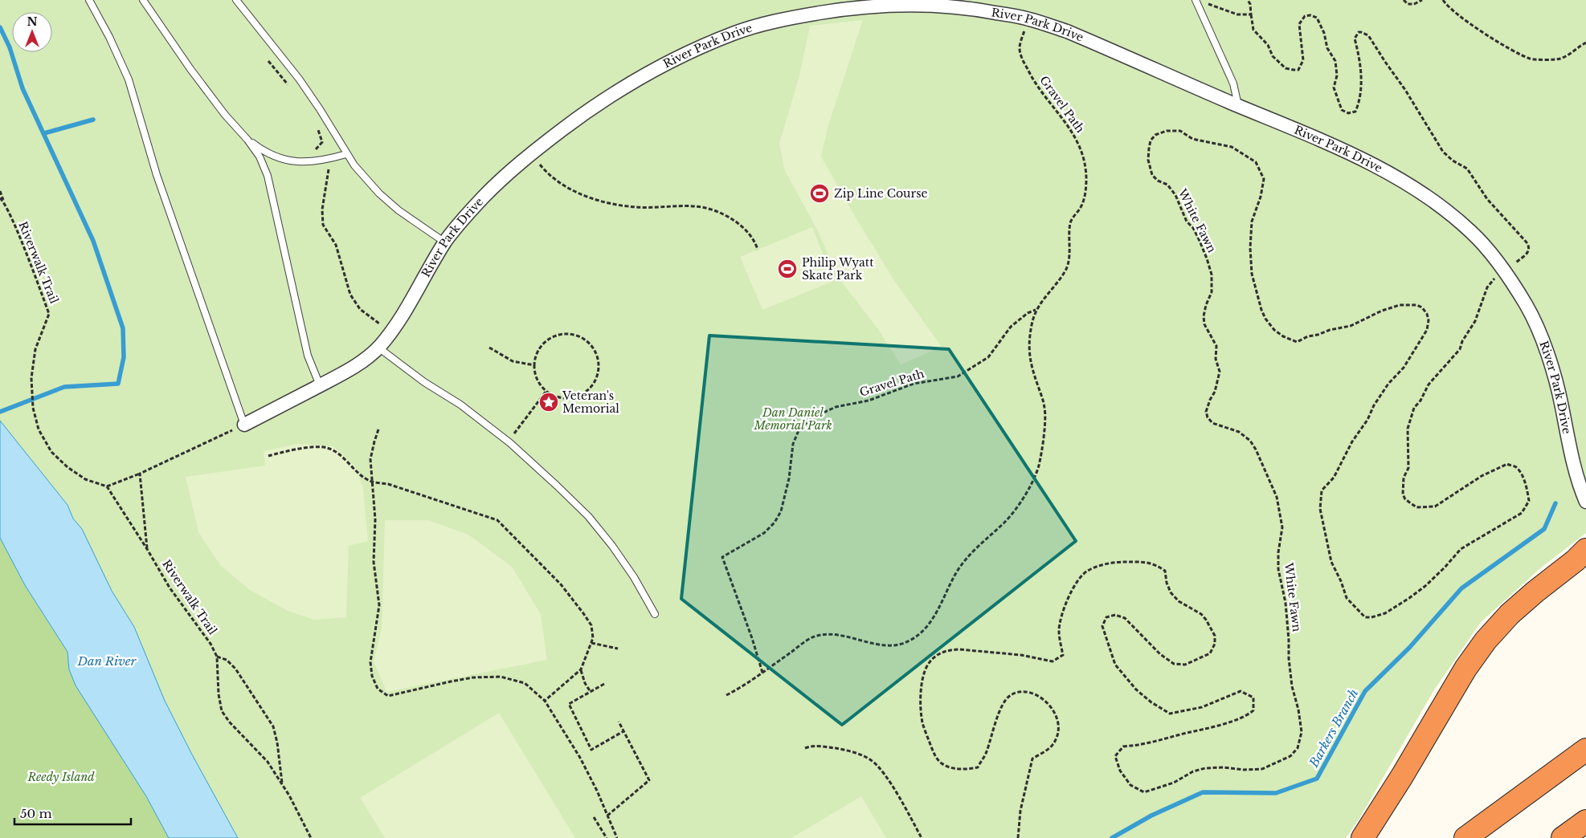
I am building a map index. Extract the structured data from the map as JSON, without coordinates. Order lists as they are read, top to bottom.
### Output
{
  "streets": {
    "street": ["River Park Drive"],
    "path": ["Gravel Path", "White Fawn", "Riverwalk Trail"]
  },
  "crossings": [
    ["River Park Drive", "Gravel Path"],
    ["River Park Drive", "White Fawn"]
  ],
  "water": ["Dan River", "Barkers Branch"],
  "parks": ["Dan Daniel Memorial Park", "Reedy Island"],
  "places": {
    "sports": ["Zip Line Course", "Philip Wyatt Skate Park"],
    "place": ["Veteran's Memorial"]
  },
  "scale_bar": "50 m",
  "north": "top"
}
